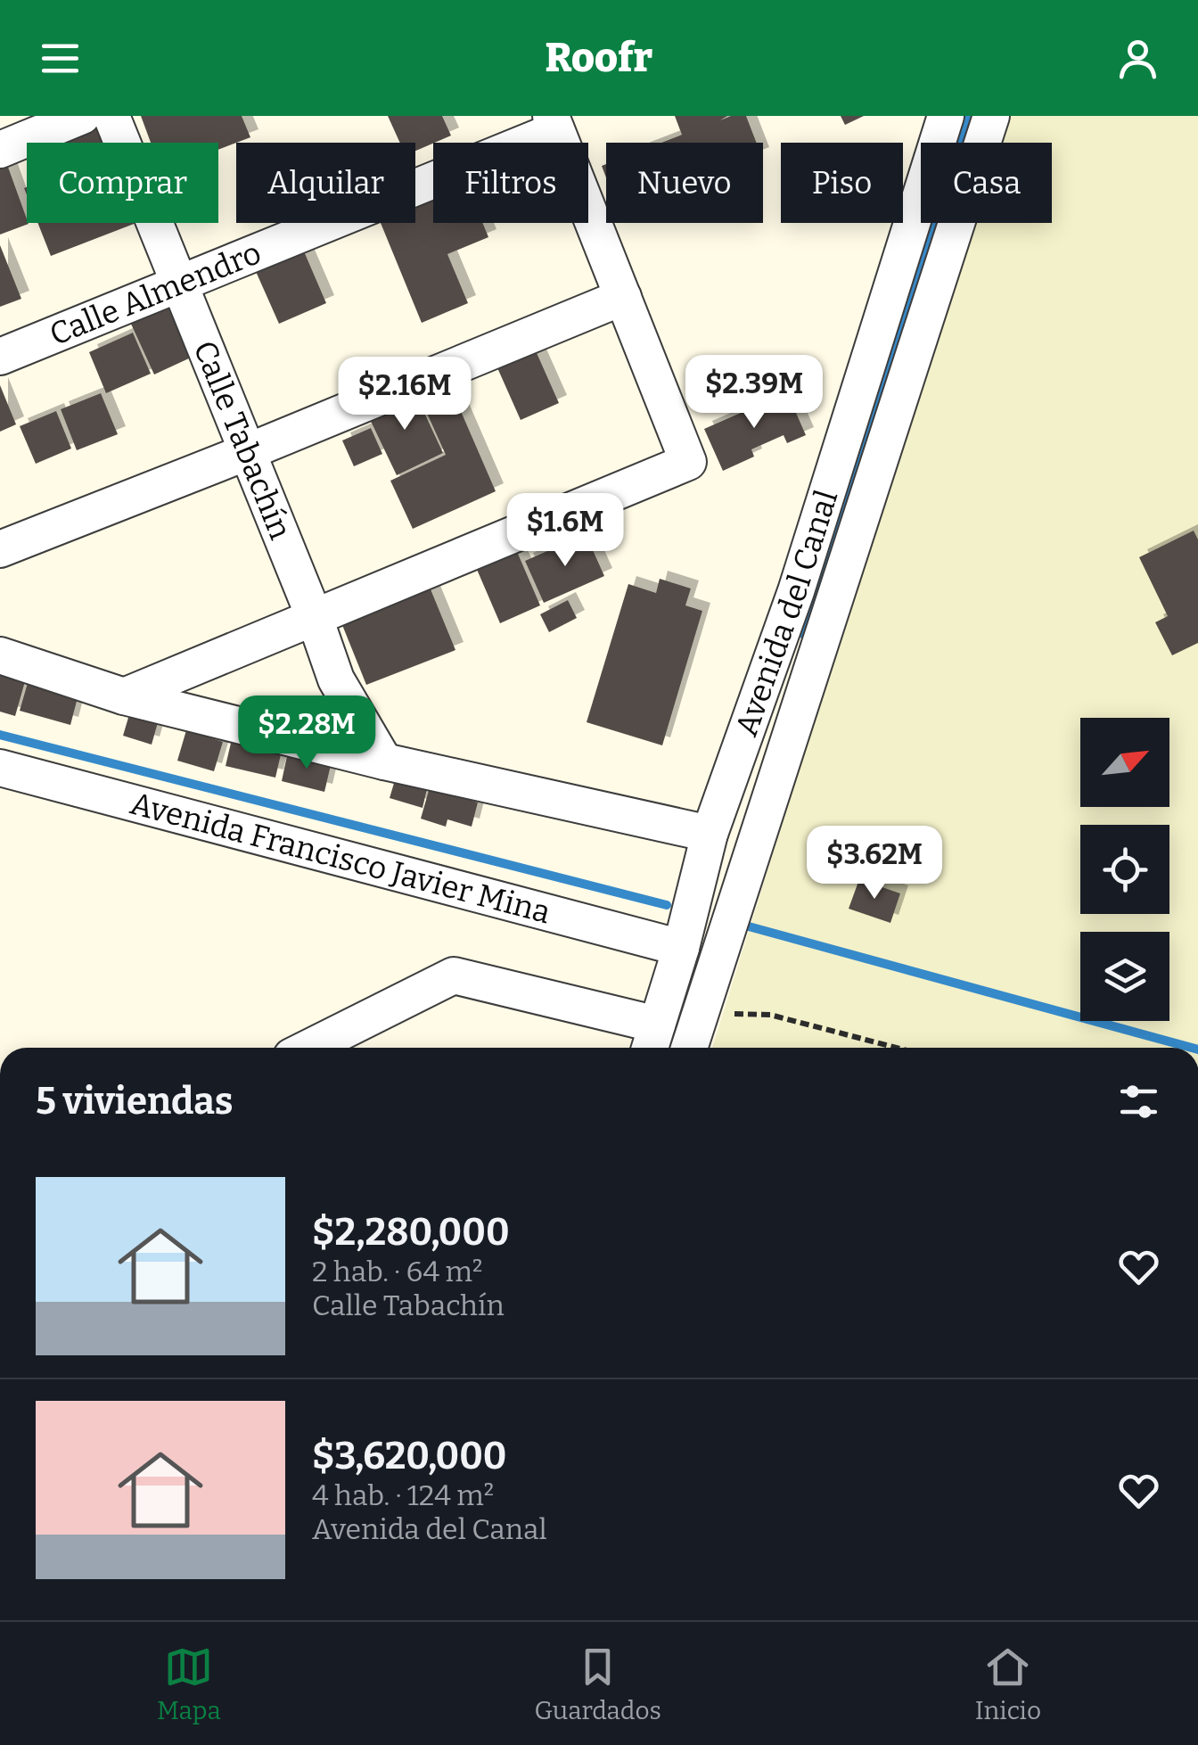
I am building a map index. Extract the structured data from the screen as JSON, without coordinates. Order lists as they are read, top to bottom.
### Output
{
  "streets": {
    "street": [
      "Calle Almendro",
      "Calle Tabachín",
      "Avenida del Canal",
      "Avenida Francisco Javier Mina"
    ]
  },
  "crossings": [
    ["Calle Almendro", "Calle Tabachín"],
    ["Avenida del Canal", "Avenida Francisco Javier Mina"]
  ],
  "north": "top right",
  "page": {
    "header": "Roofr",
    "chip": [
      "Comprar",
      "Alquilar",
      "Filtros",
      "Nuevo",
      "Piso",
      "Casa"
    ],
    "price": [
      "$2.39M",
      "$2.16M",
      "$1.6M",
      "$2.28M",
      "$3.62M"
    ],
    "heading": "5 viviendas",
    "list": [
      {
        "name": "$2,280,000",
        "note": "2 hab. · 64 m² · Calle Tabachín"
      },
      {
        "name": "$3,620,000",
        "note": "4 hab. · 124 m² · Avenida del Canal"
      }
    ],
    "tabs": ["Mapa", "Guardados", "Inicio"]
  }
}
